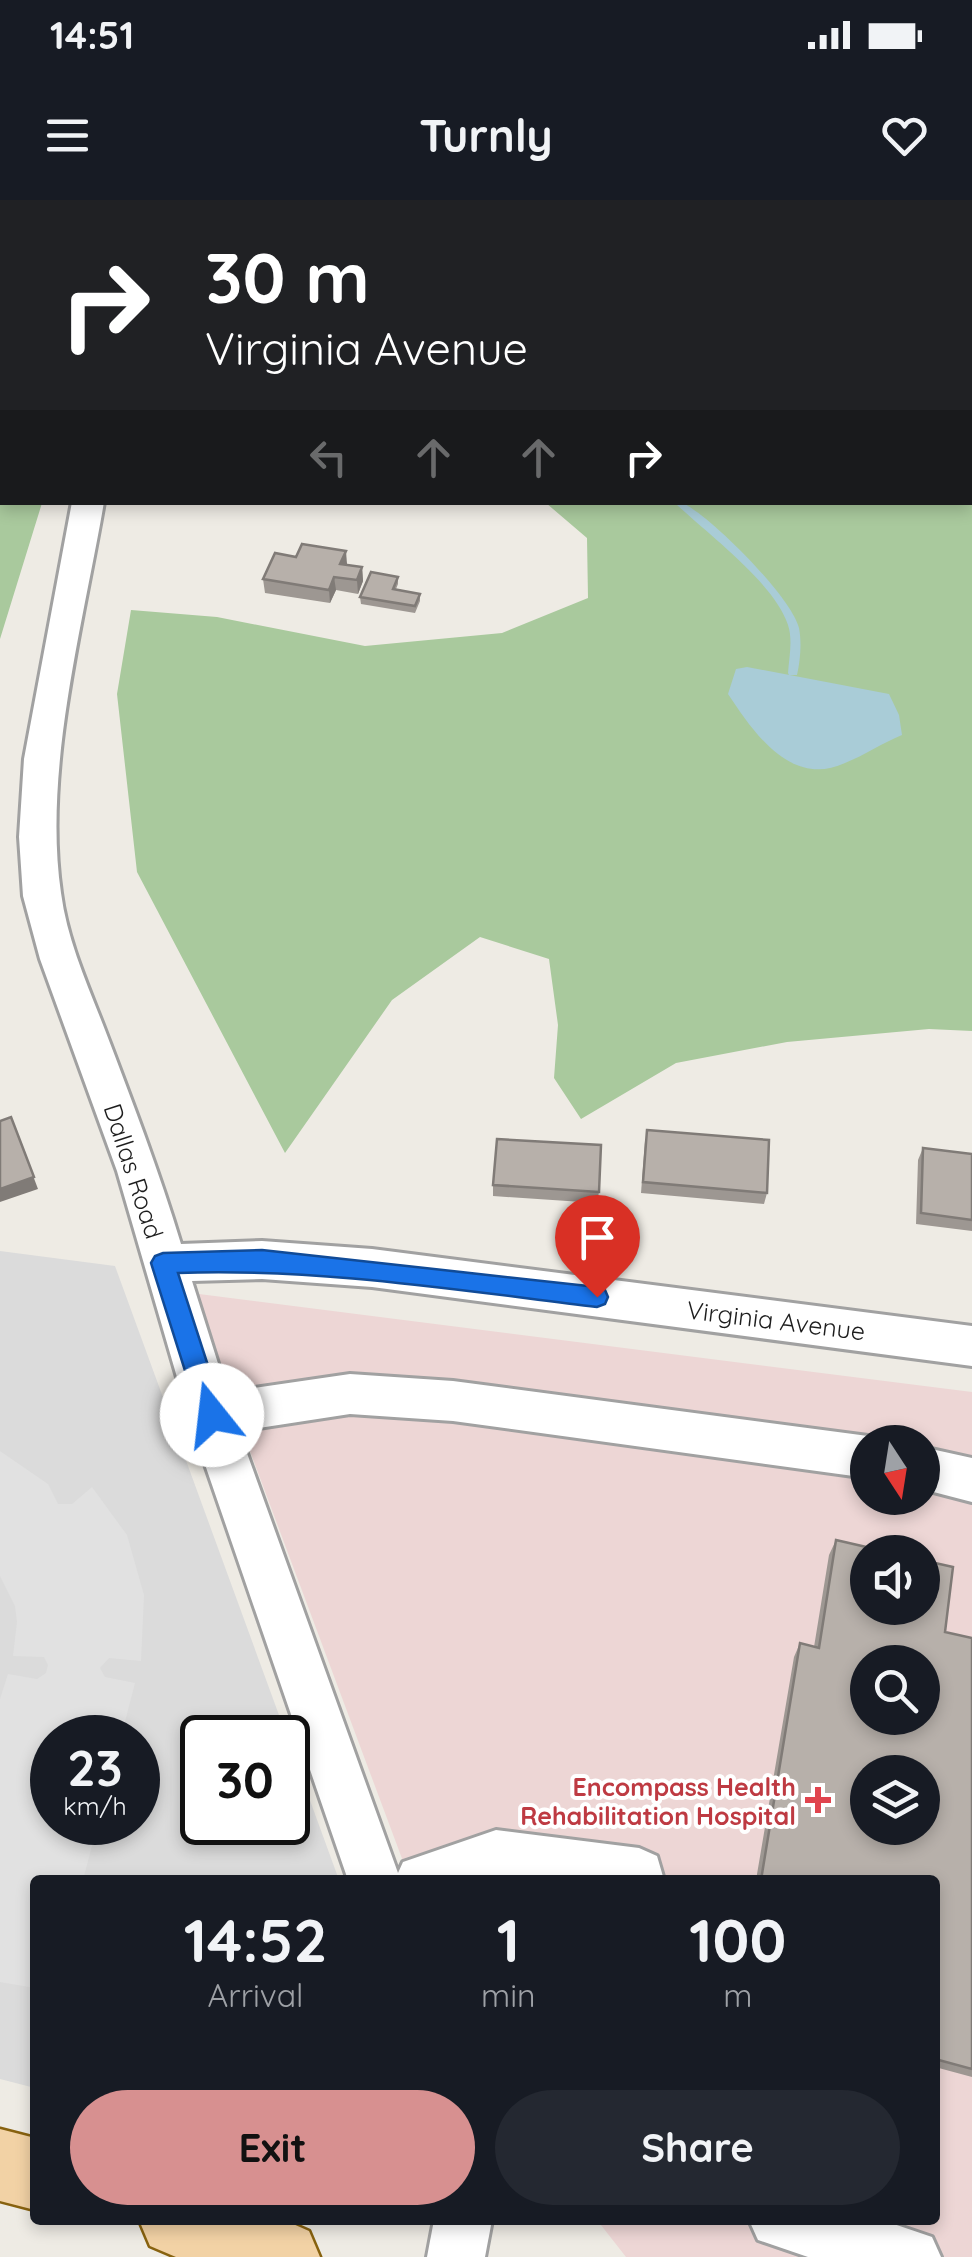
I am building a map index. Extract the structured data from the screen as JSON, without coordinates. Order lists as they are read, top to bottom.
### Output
{
  "streets": {
    "street": ["Dallas Road", "Virginia Avenue"]
  },
  "crossings": [
    ["Dallas Road", "Virginia Avenue"]
  ],
  "places": {
    "health": ["Encompass Health Rehabilitation Hospital"]
  },
  "north": "bottom",
  "page": {
    "status": "14:51",
    "header": "Turnly",
    "turn": ["30 m", "Virginia Avenue"],
    "speed": "23 km/h",
    "limit": "30",
    "eta": [
      "14:52",
      "Arrival",
      "1",
      "min",
      "100",
      "m"
    ],
    "buttons": ["Exit", "Share"]
  }
}
